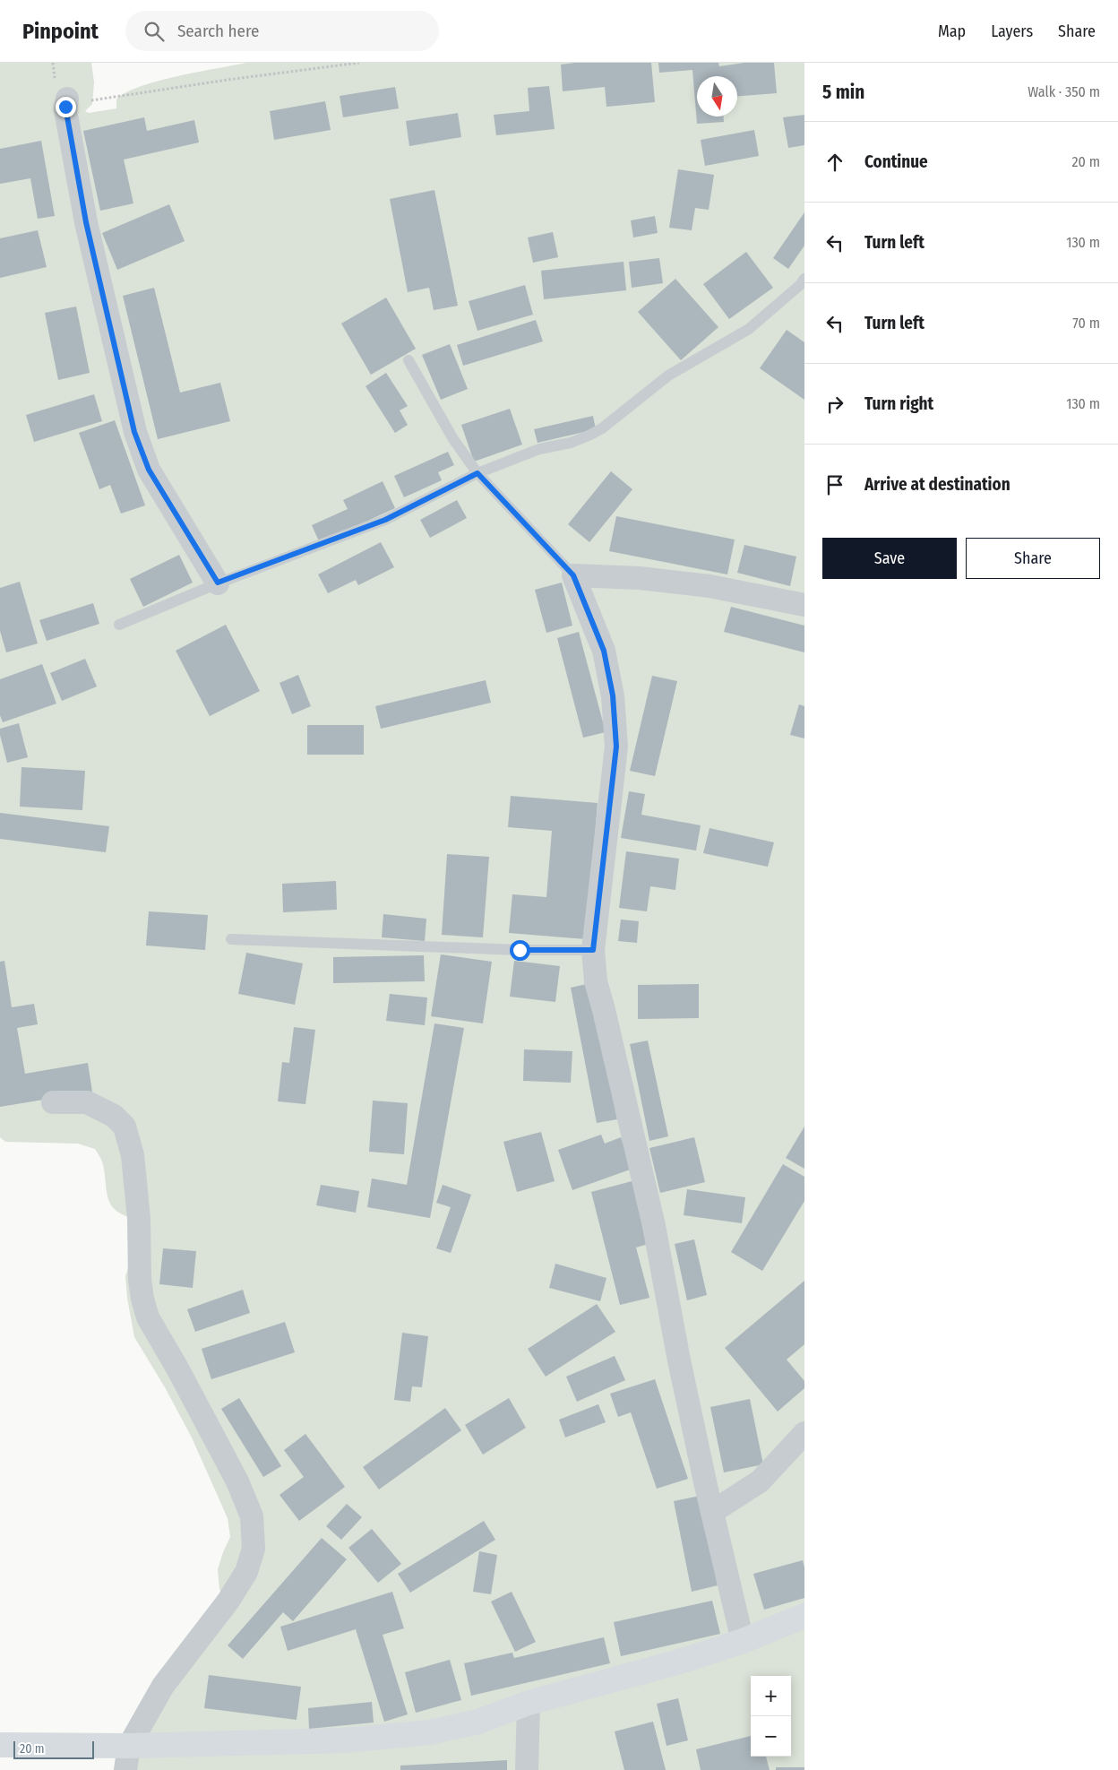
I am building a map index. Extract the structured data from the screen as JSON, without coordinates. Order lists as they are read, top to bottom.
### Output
{
  "scale_bar": "20 m",
  "north": "bottom",
  "page": {
    "header": "Pinpoint",
    "search": "Search here",
    "nav": ["Map", "Layers", "Share"],
    "heading": ["5 min", "Walk · 350 m"],
    "list": [
      ["Continue", "20 m"],
      ["Turn left", "130 m"],
      ["Turn left", "70 m"],
      ["Turn right", "130 m"],
      "Arrive at destination"
    ],
    "buttons": ["Save", "Share"],
    "map_buttons": ["+", "−"],
    "scale": "20 m"
  }
}
